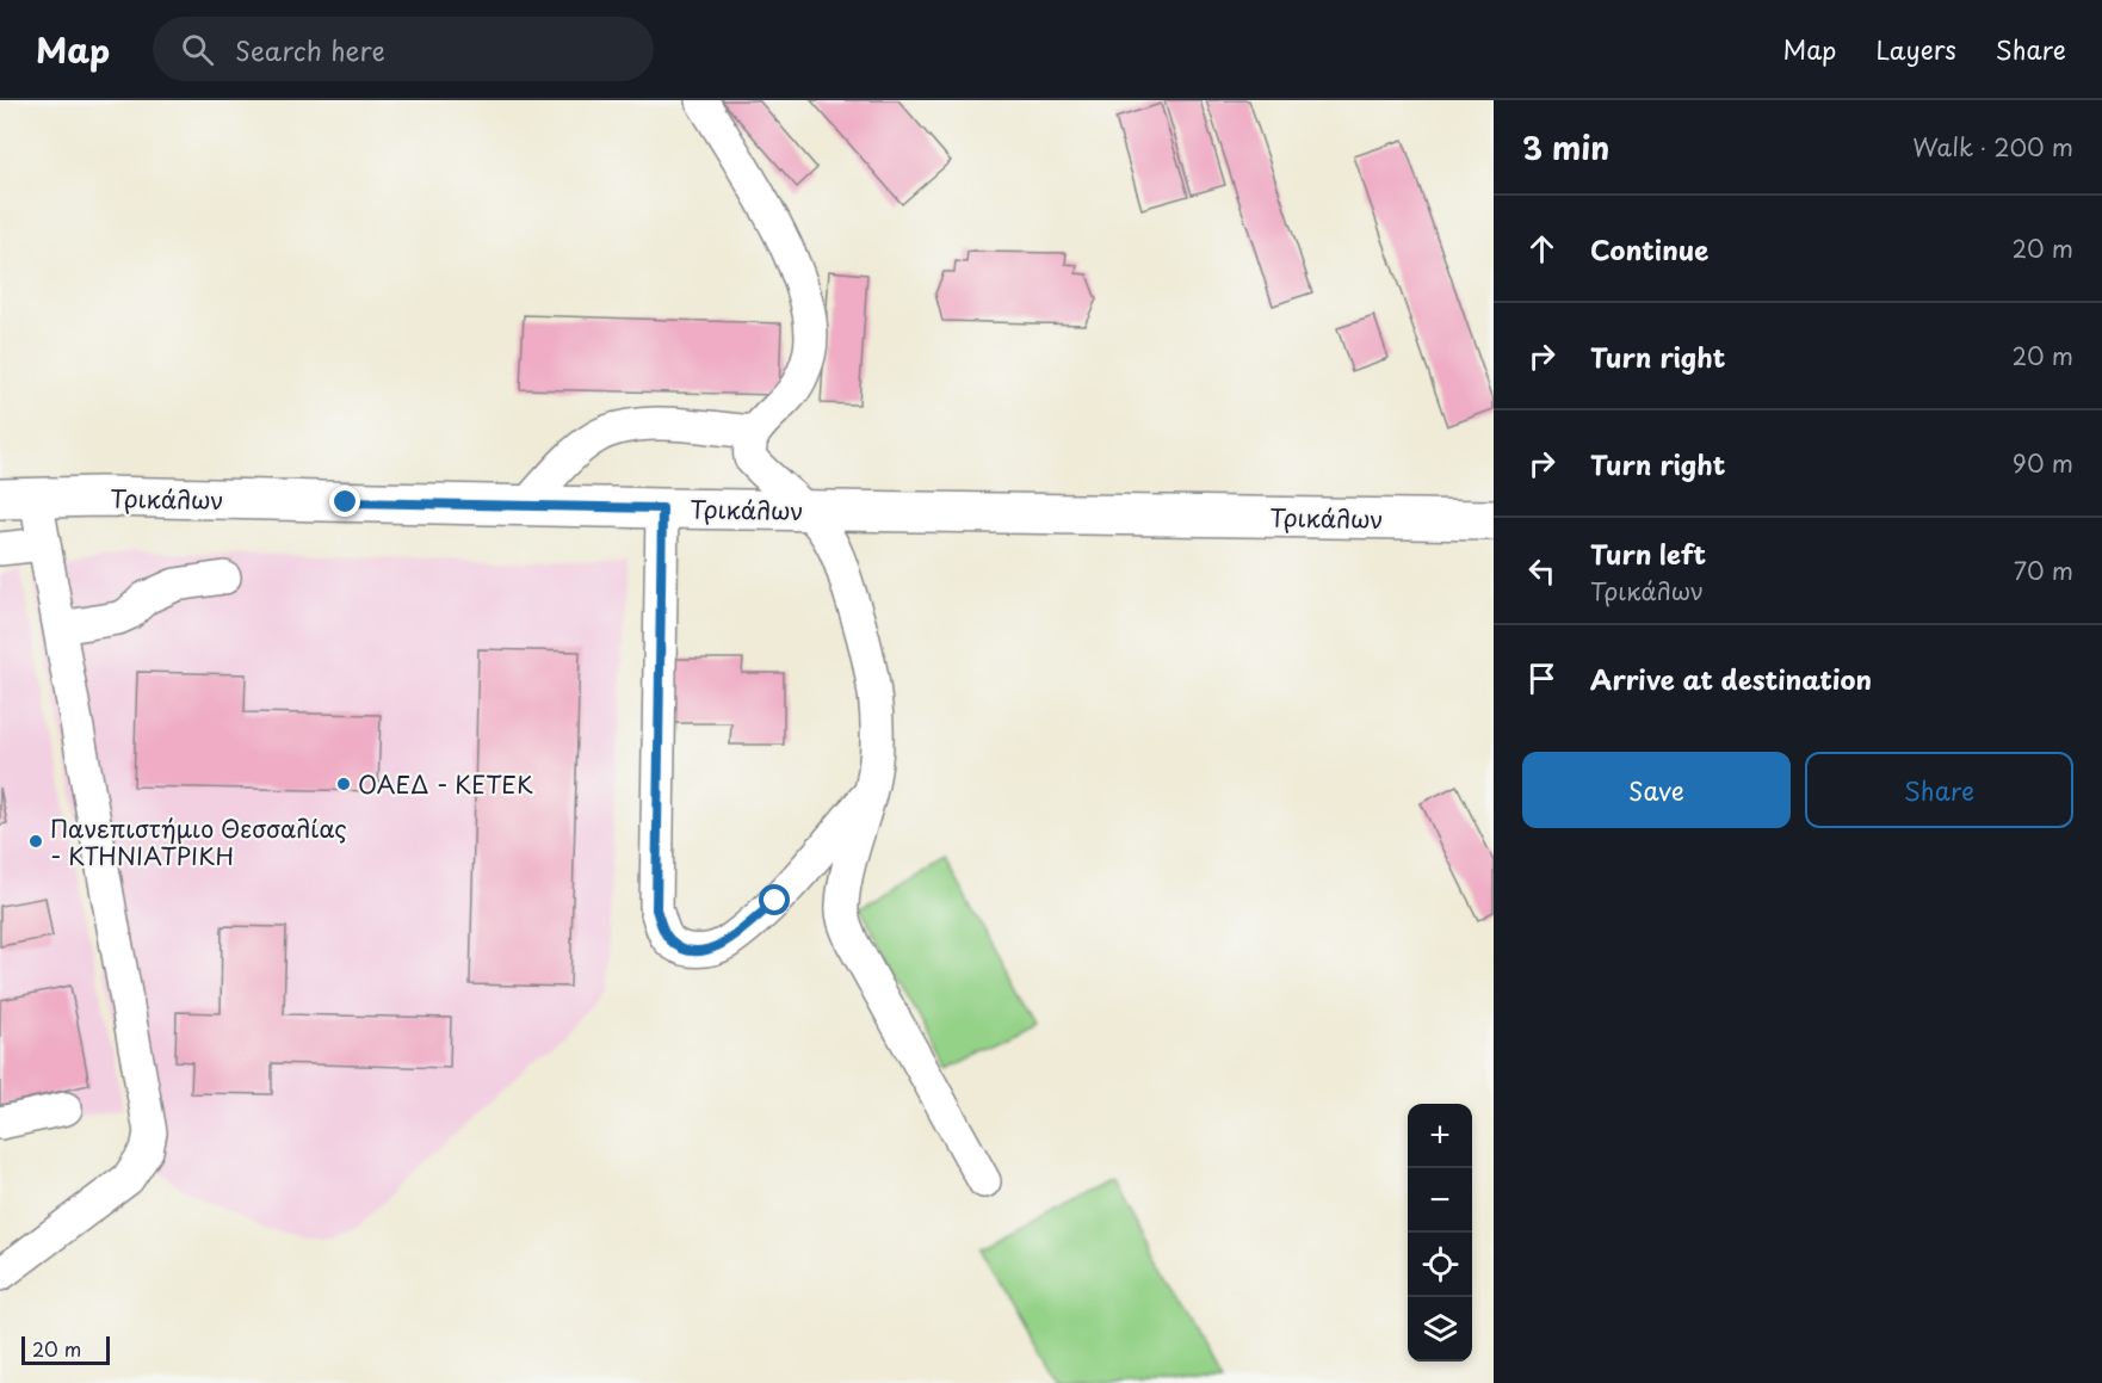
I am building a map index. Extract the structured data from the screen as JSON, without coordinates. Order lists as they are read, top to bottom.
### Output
{
  "streets": {
    "main road": ["Τρικάλων"]
  },
  "places": ["ΟΑΕΔ - ΚΕΤΕΚ", "Πανεπιστήμιο Θεσσαλίας - ΚΤΗΝΙΑΤΡΙΚΗ"],
  "scale_bar": "20 m",
  "page": {
    "header": "Map",
    "search": "Search here",
    "nav": ["Map", "Layers", "Share"],
    "heading": ["3 min", "Walk · 200 m"],
    "list": [
      ["Continue", "20 m"],
      ["Turn right", "20 m"],
      ["Turn right", "90 m"],
      ["Turn left", "Τρικάλων", "70 m"],
      "Arrive at destination"
    ],
    "buttons": ["Save", "Share"],
    "map_buttons": ["+", "−"],
    "scale": "20 m"
  }
}
